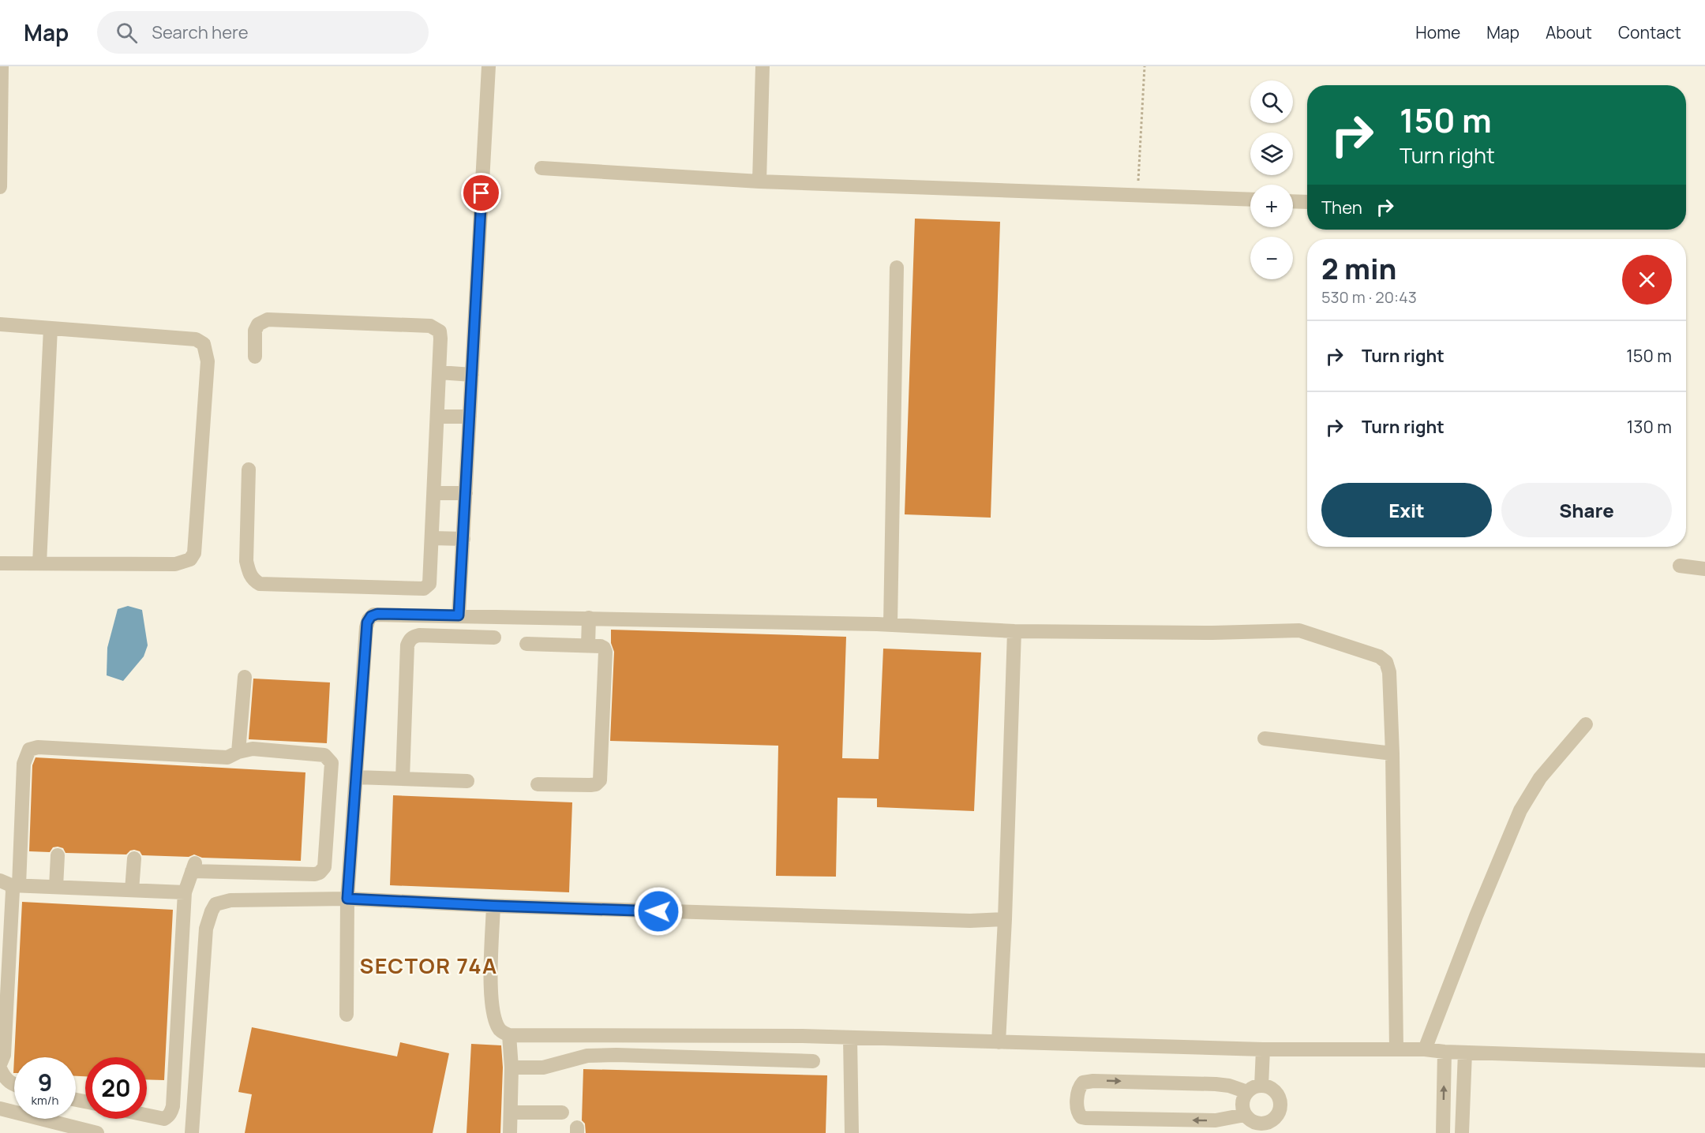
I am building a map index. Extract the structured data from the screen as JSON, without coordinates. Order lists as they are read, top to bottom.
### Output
{
  "districts": ["SECTOR 74A"],
  "page": {
    "header": "Map",
    "search": "Search here",
    "nav": [
      "Home",
      "Map",
      "About",
      "Contact"
    ],
    "map_buttons": ["+", "−"],
    "turn": ["150 m", "Turn right"],
    "then": "Then",
    "heading": ["2 min", "530 m · 20:43"],
    "list": [
      {
        "name": "Turn right",
        "value": "150 m"
      },
      {
        "name": "Turn right",
        "value": "130 m"
      }
    ],
    "buttons": ["Exit", "Share"],
    "speed": "9 km/h",
    "limit": "20"
  }
}
